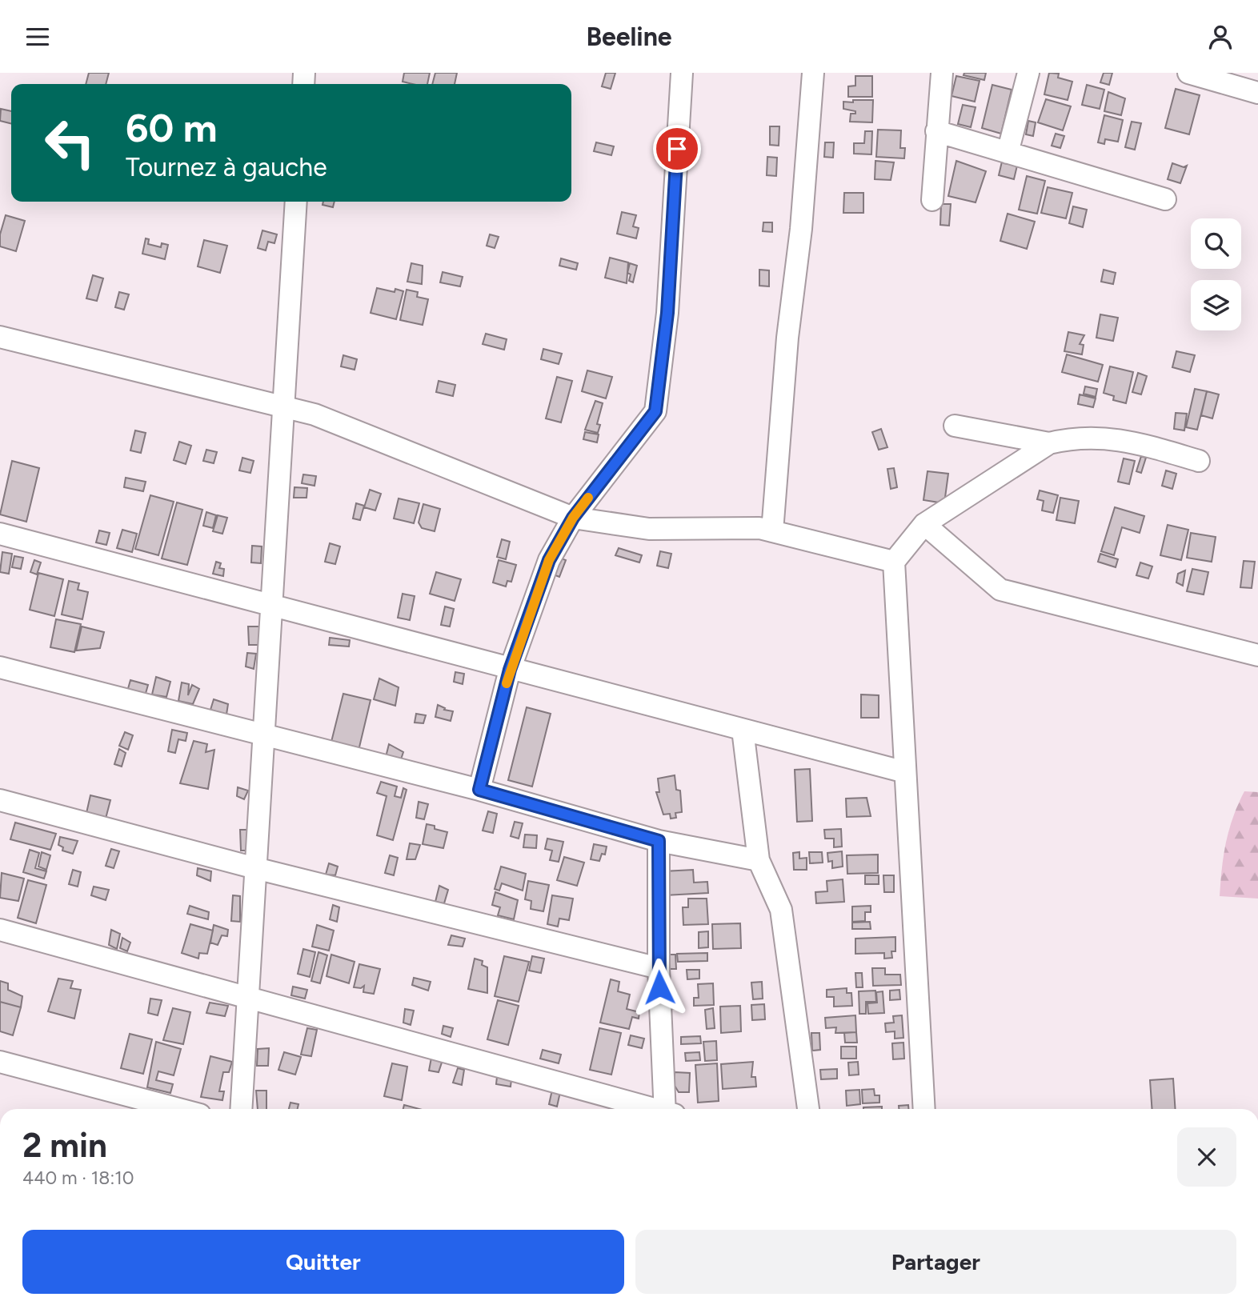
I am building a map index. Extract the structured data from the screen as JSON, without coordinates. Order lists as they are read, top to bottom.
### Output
{
  "page": {
    "header": "Beeline",
    "turn": ["60 m", "Tournez à gauche"],
    "heading": ["2 min", "440 m · 18:10"],
    "buttons": ["Quitter", "Partager"]
  }
}
